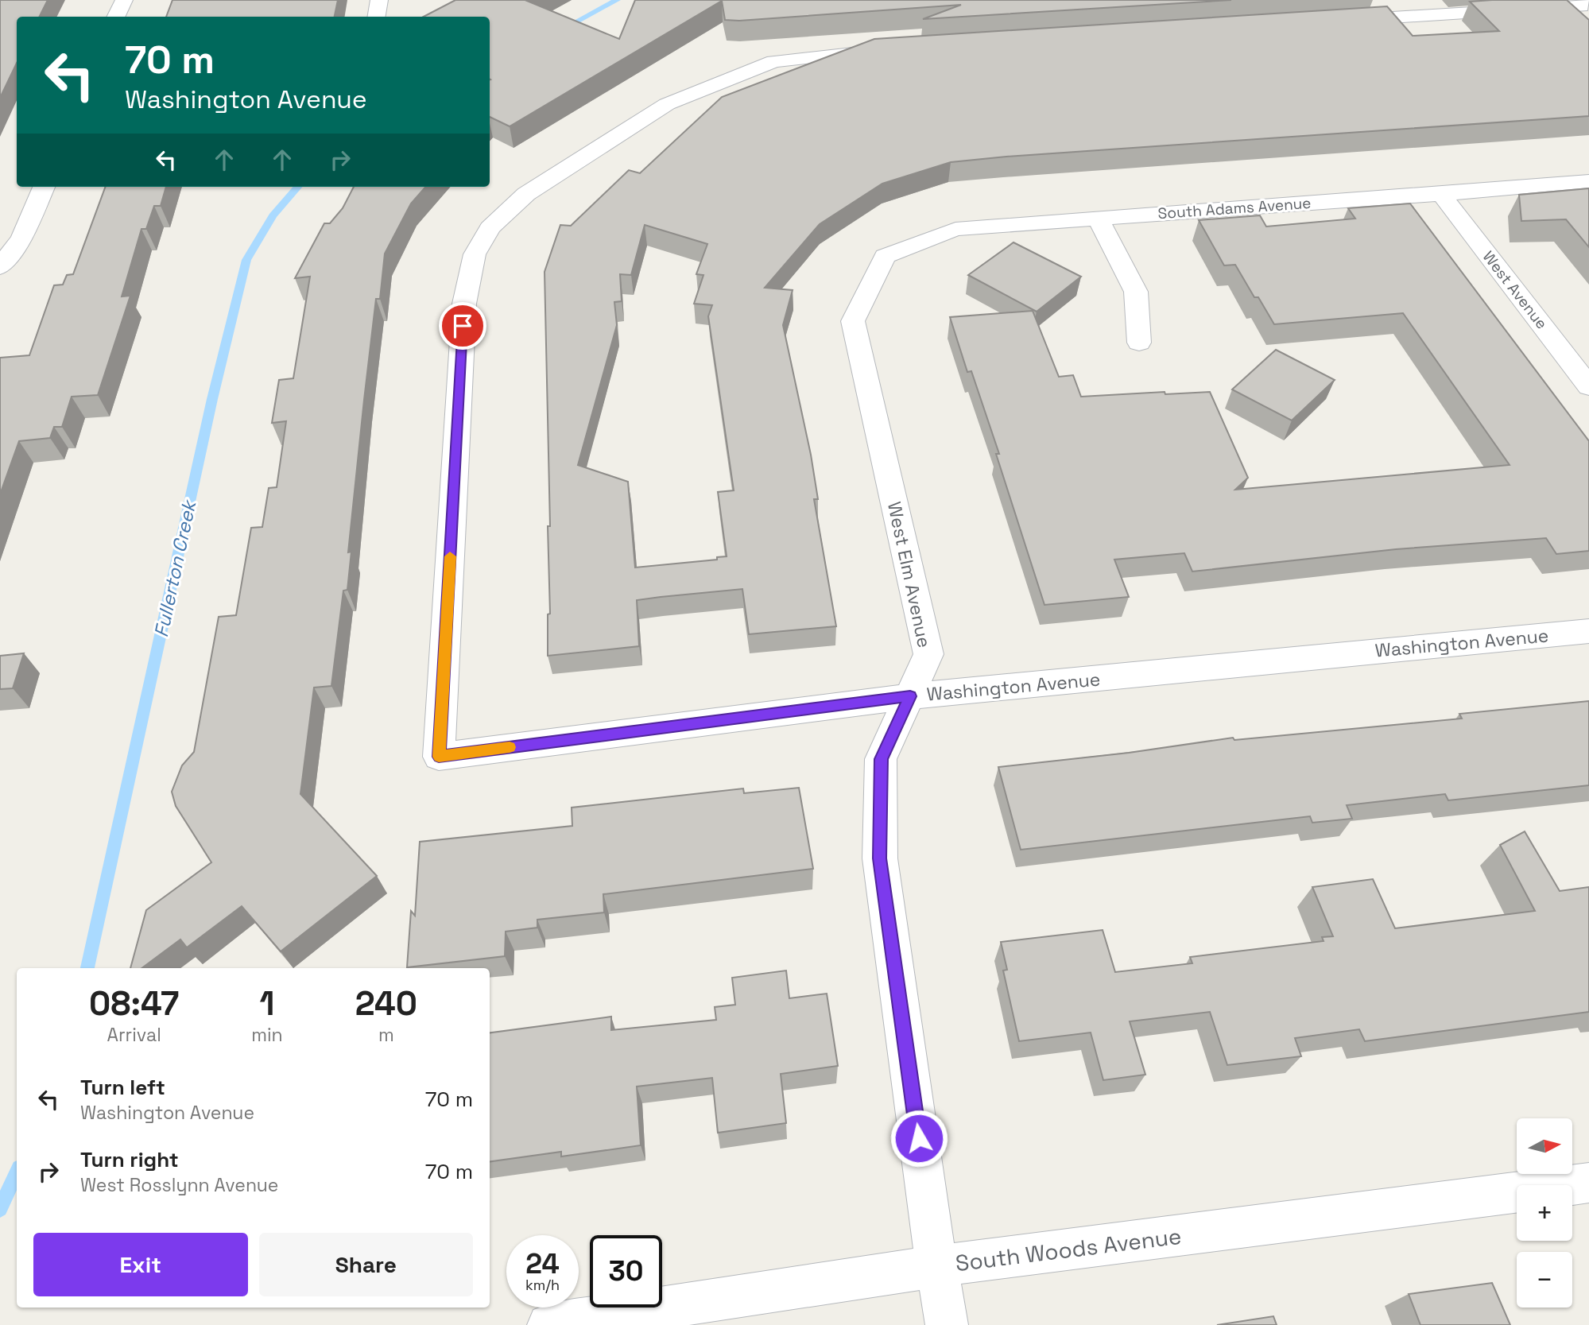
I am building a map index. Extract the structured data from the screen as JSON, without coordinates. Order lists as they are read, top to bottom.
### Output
{
  "streets": {
    "street": [
      "South Adams Avenue",
      "West Avenue",
      "West Elm Avenue",
      "Washington Avenue",
      "South Woods Avenue"
    ]
  },
  "crossings": [
    ["South Adams Avenue", "West Avenue"],
    ["South Adams Avenue", "West Elm Avenue"],
    ["West Elm Avenue", "Washington Avenue"],
    ["West Elm Avenue", "South Woods Avenue"]
  ],
  "water": ["Fullerton Creek"],
  "north": "right",
  "page": {
    "turn": ["70 m", "Washington Avenue"],
    "eta": [
      "08:47",
      "Arrival",
      "1",
      "min",
      "240",
      "m"
    ],
    "list": [
      {
        "name": "Turn left",
        "note": "Washington Avenue",
        "value": "70 m"
      },
      {
        "name": "Turn right",
        "note": "West Rosslynn Avenue",
        "value": "70 m"
      }
    ],
    "map_buttons": ["+", "−"],
    "buttons": ["Exit", "Share"],
    "speed": "24 km/h",
    "limit": "30"
  }
}
